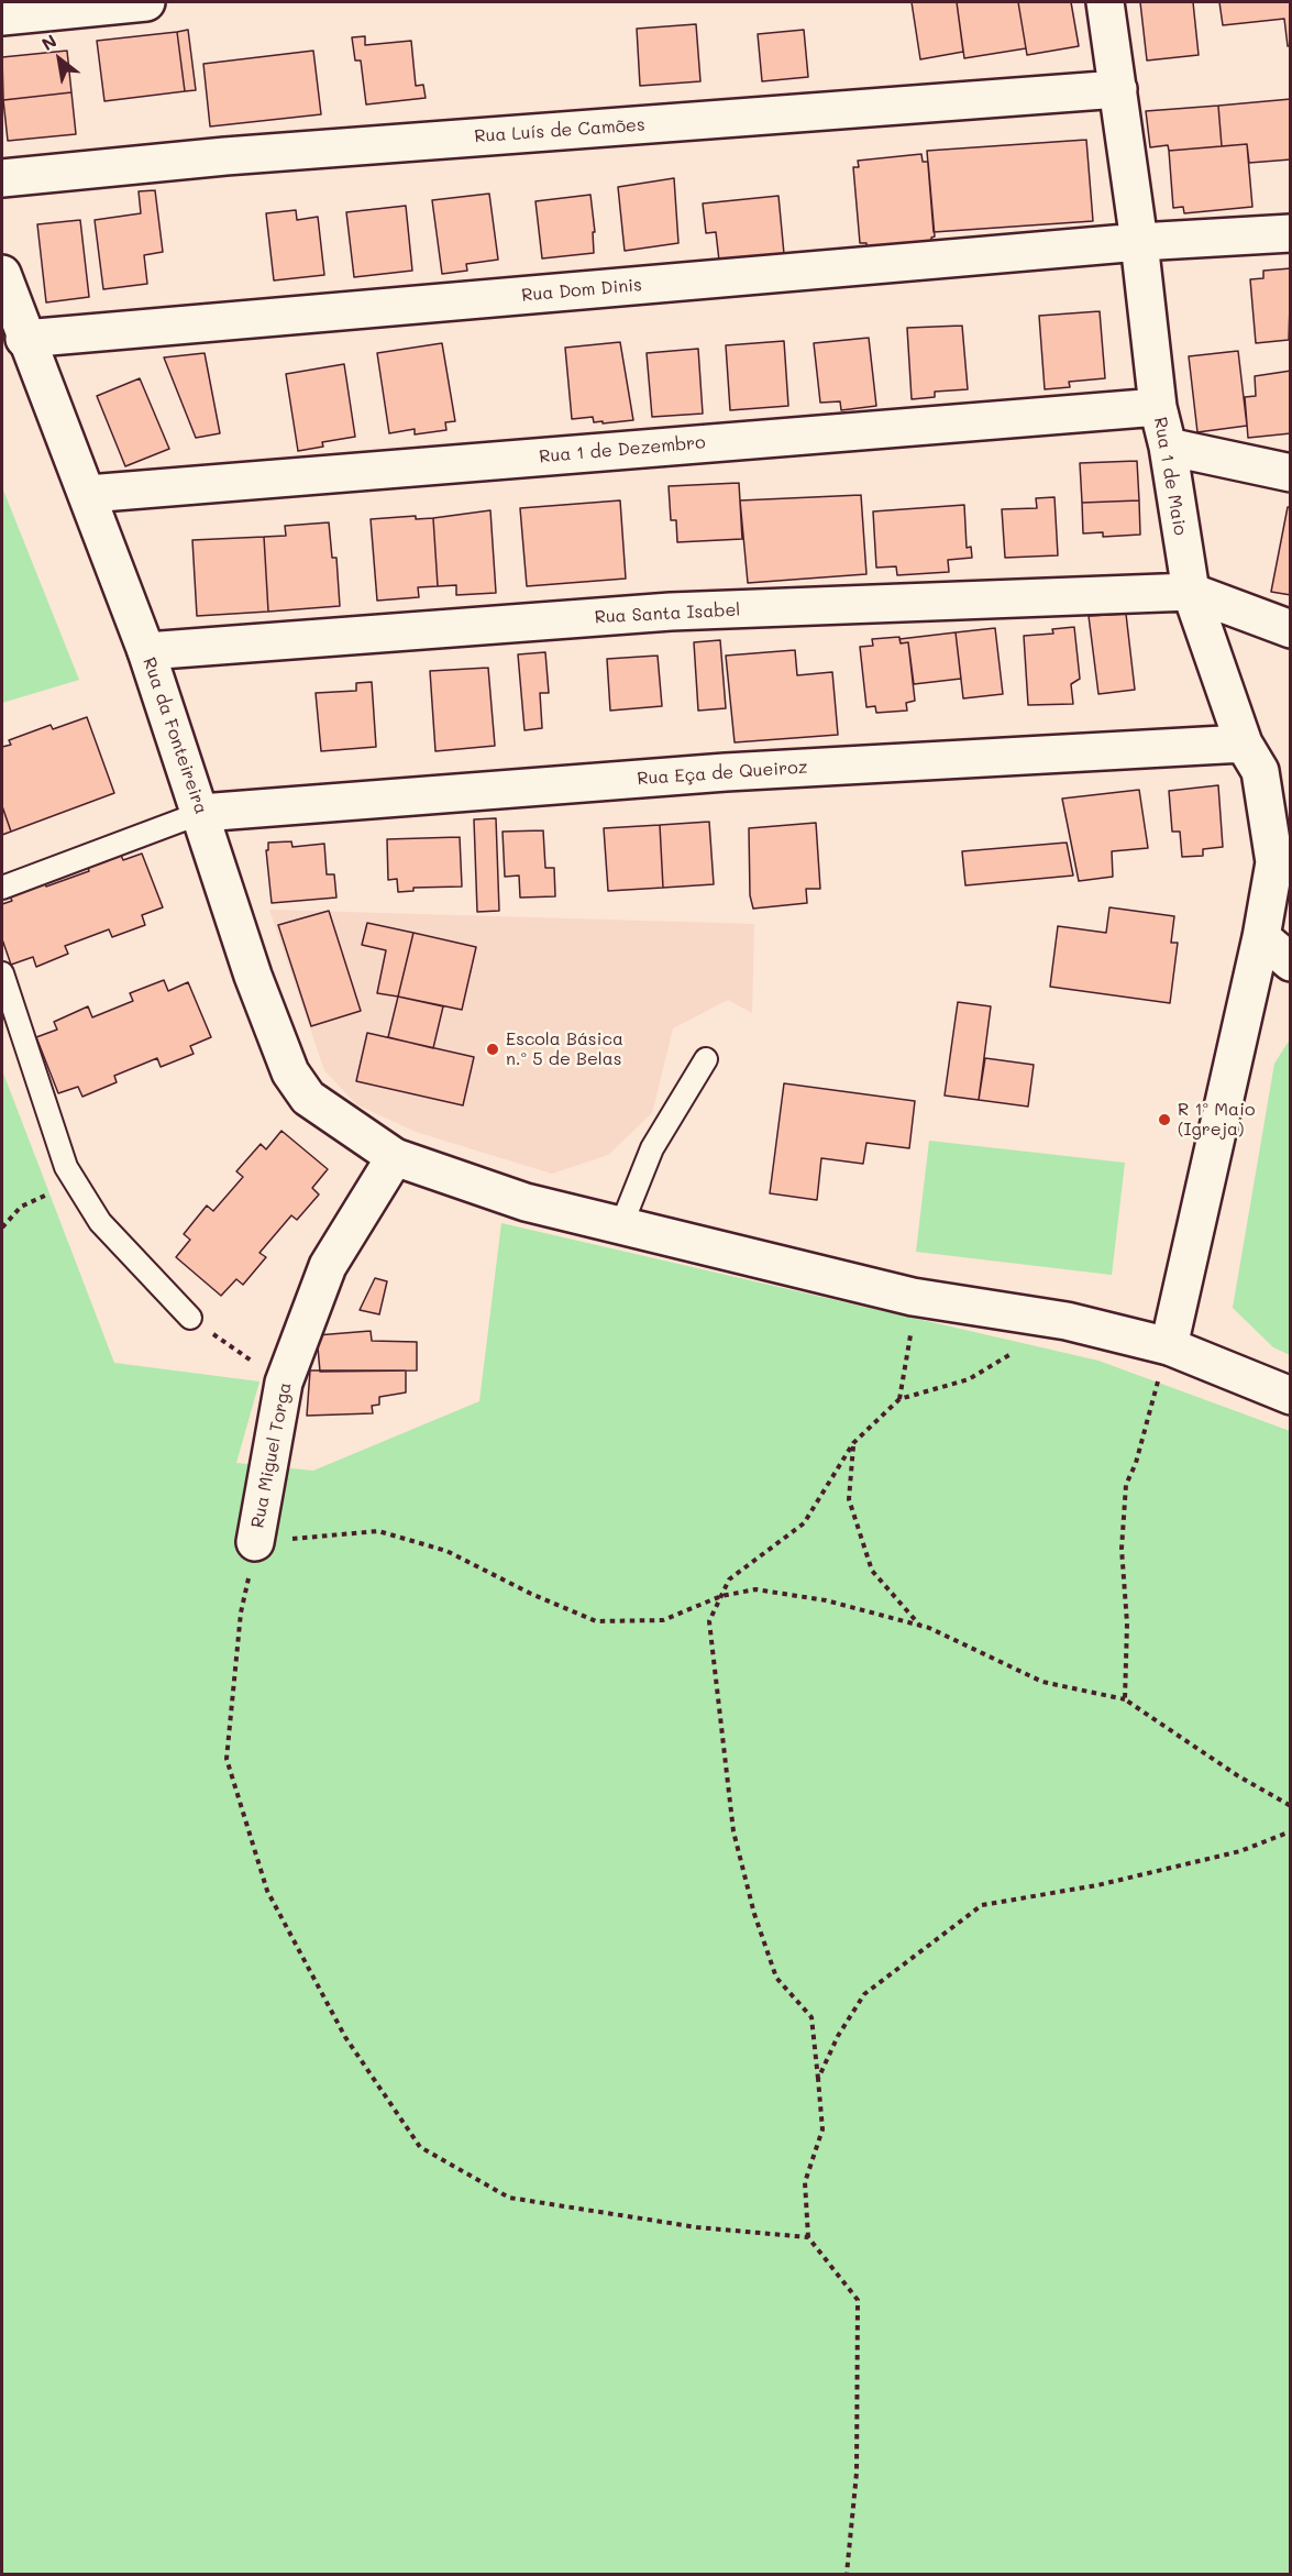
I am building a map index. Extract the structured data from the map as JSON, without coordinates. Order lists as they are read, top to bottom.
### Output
{
  "streets": {
    "street": [
      "Rua Luís de Camões",
      "Rua Dom Dinis",
      "Rua 1 de Dezembro",
      "Rua 1 de Maio",
      "Rua Santa Isabel",
      "Rua da Fonteireira",
      "Rua Eça de Queiroz",
      "Rua Miguel Torga"
    ]
  },
  "crossings": [
    ["Rua Luís de Camões", "Rua 1 de Maio"],
    ["Rua Dom Dinis", "Rua 1 de Maio"],
    ["Rua Dom Dinis", "Rua da Fonteireira"],
    ["Rua 1 de Dezembro", "Rua 1 de Maio"],
    ["Rua 1 de Dezembro", "Rua da Fonteireira"],
    ["Rua 1 de Maio", "Rua Santa Isabel"],
    ["Rua 1 de Maio", "Rua da Fonteireira"],
    ["Rua 1 de Maio", "Rua Eça de Queiroz"],
    ["Rua Santa Isabel", "Rua da Fonteireira"],
    ["Rua da Fonteireira", "Rua Eça de Queiroz"],
    ["Rua da Fonteireira", "Rua Miguel Torga"]
  ],
  "places": ["Escola Básica n.º 5 de Belas", "R 1º Maio (Igreja)"],
  "north": "top left"
}
